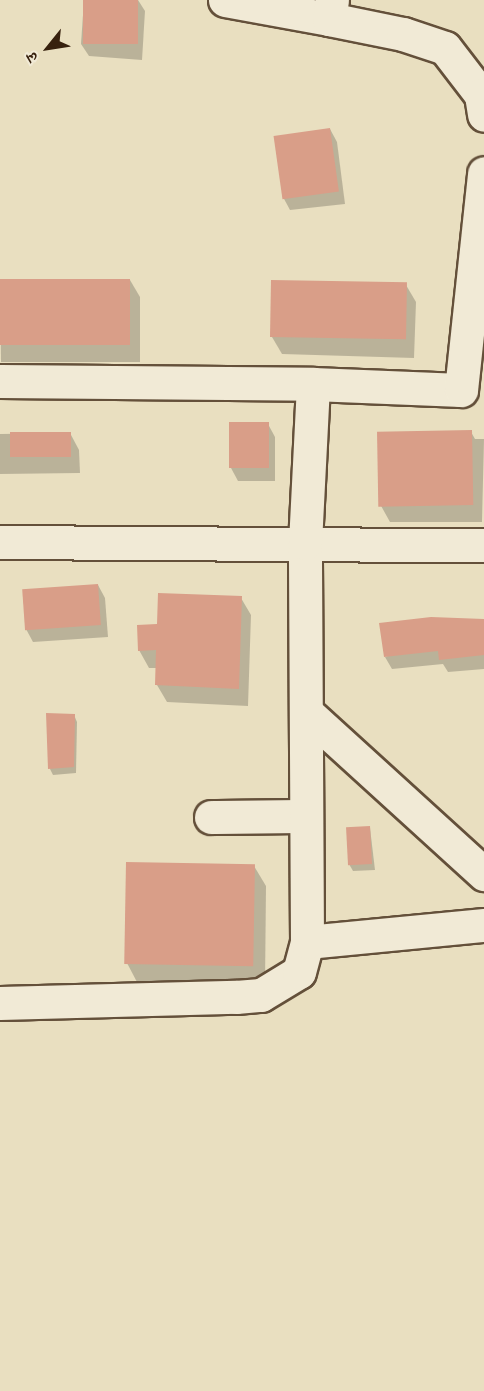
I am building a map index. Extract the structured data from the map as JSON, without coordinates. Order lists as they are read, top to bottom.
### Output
{
  "north": "bottom left"
}
